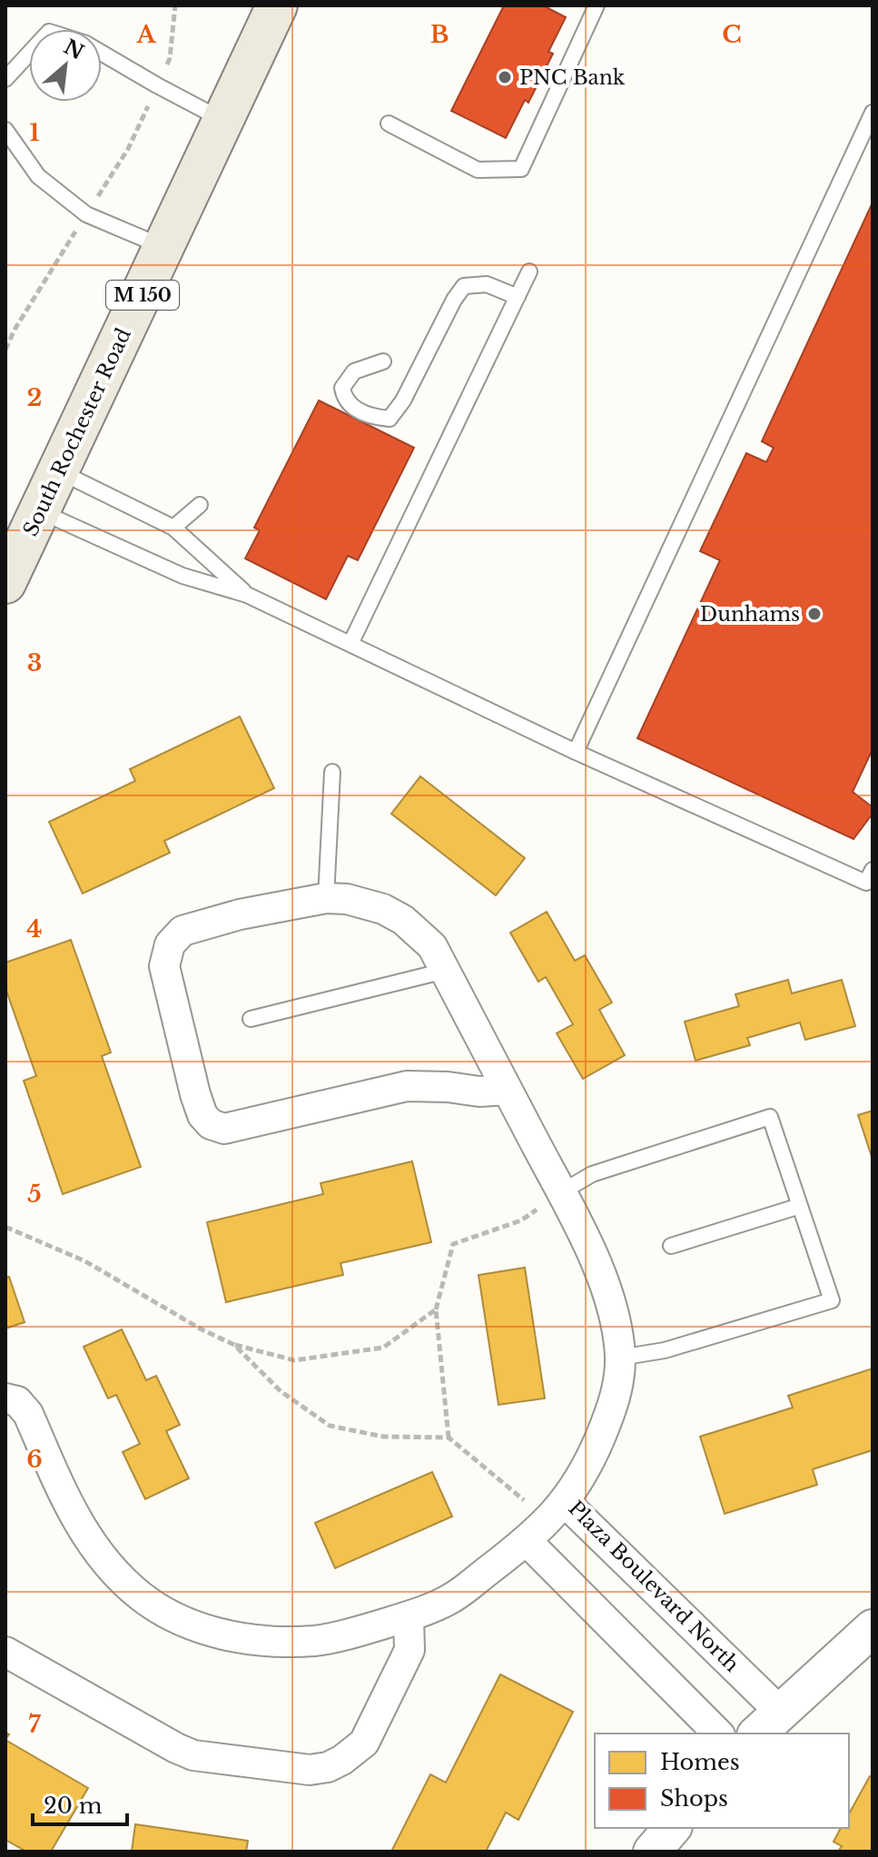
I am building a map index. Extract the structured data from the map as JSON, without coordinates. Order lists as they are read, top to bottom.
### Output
{
  "streets": {
    "main road": ["M 150", "South Rochester Road"],
    "street": ["Plaza Boulevard North"]
  },
  "places": ["PNC Bank", "Dunhams"],
  "legend": ["Homes", "Shops"],
  "scale_bar": "20 m",
  "north": "top right",
  "grid": {
    "columns": ["A", "B", "C"],
    "rows": [
      "1",
      "2",
      "3",
      "4",
      "5",
      "6",
      "7"
    ]
  }
}
